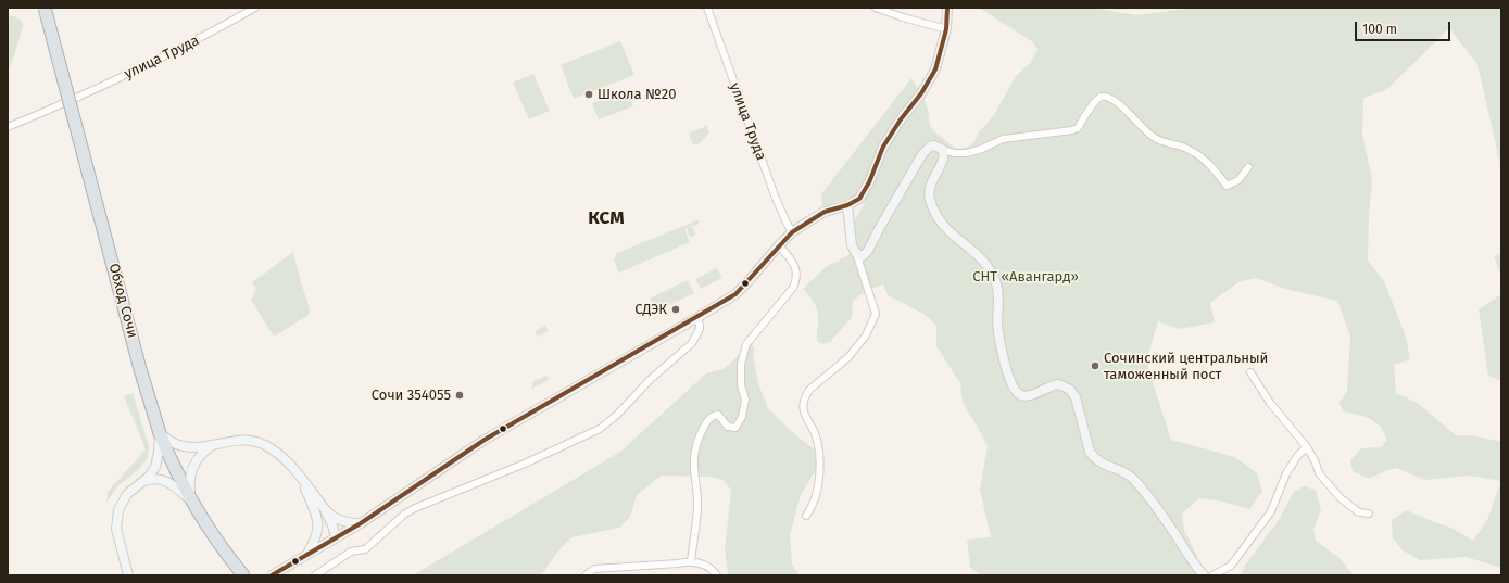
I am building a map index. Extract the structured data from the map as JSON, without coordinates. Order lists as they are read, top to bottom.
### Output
{
  "streets": {
    "highway": ["Обход Сочи"],
    "street": ["улица Труда"]
  },
  "districts": ["КСМ"],
  "parks": ["СНТ «Авангард»"],
  "places": [
    "Школа №20",
    "СДЭК",
    "Сочинский центральный таможенный пост",
    "Сочи 354055"
  ],
  "scale_bar": "100 m"
}
